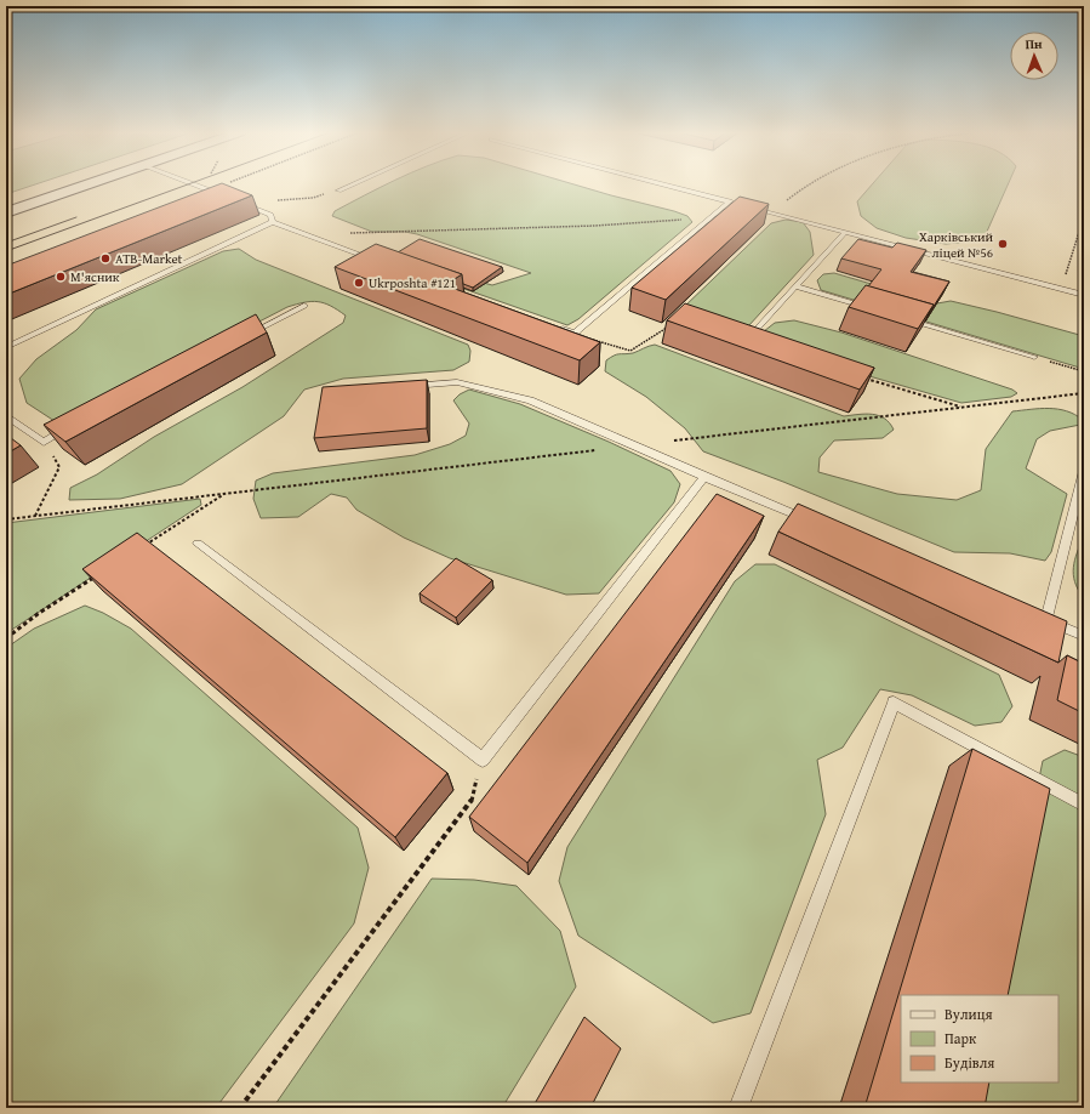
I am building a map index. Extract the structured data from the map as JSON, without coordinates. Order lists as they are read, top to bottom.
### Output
{
  "places": [
    "Харківський ліцей №56",
    "ATB-Market",
    "М'ясник",
    "Ukrposhta #121"
  ],
  "legend": ["Вулиця", "Парк", "Будівля"],
  "north": "top"
}
